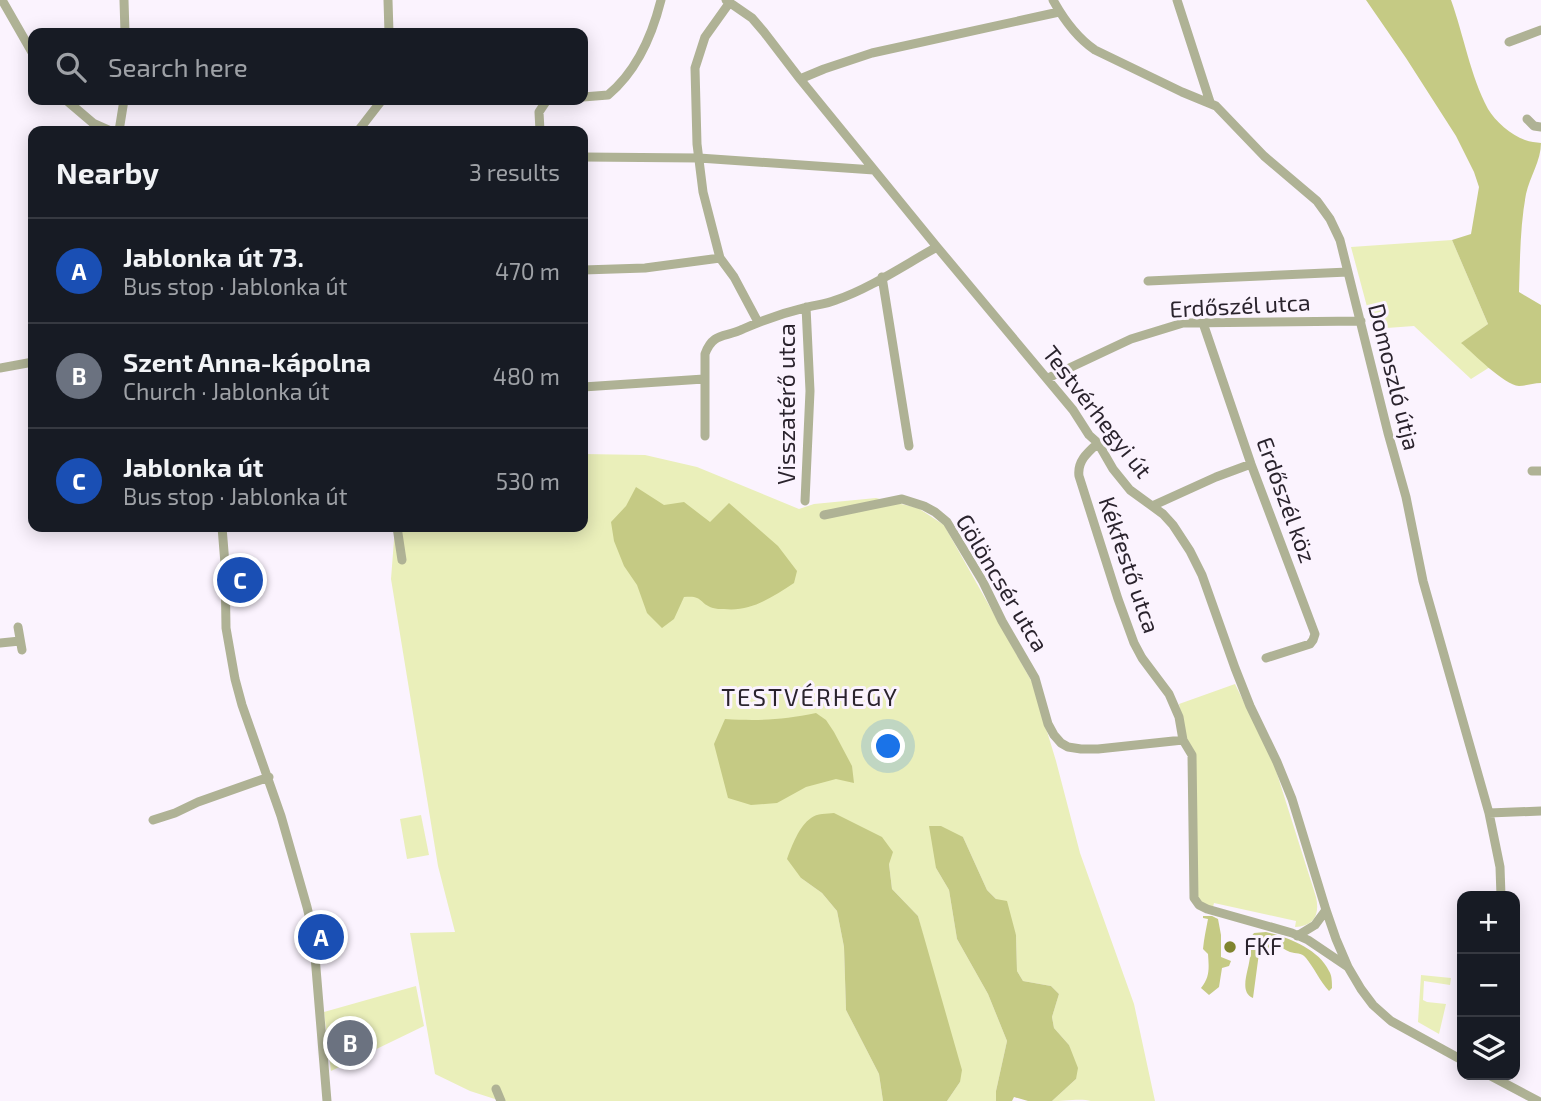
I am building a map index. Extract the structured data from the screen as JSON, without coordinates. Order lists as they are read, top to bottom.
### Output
{
  "streets": {
    "street": [
      "Erdőszél utca",
      "Domoszló útja",
      "Visszatérő utca",
      "Testvérhegyi út",
      "Erdőszél köz",
      "Kékfestő utca",
      "Gölöncsér utca"
    ]
  },
  "crossings": [
    ["Erdőszél utca", "Domoszló útja"],
    ["Erdőszél utca", "Testvérhegyi út"],
    ["Erdőszél utca", "Erdőszél köz"],
    ["Visszatérő utca", "Testvérhegyi út"],
    ["Testvérhegyi út", "Kékfestő utca"],
    ["Kékfestő utca", "Gölöncsér utca"]
  ],
  "districts": ["TESTVÉRHEGY"],
  "places": ["FKF"],
  "page": {
    "search": "Search here",
    "heading": ["Nearby", "3 results"],
    "list": [
      {
        "mark": "A",
        "name": "Jablonka út 73.",
        "note": "Bus stop · Jablonka út",
        "value": "470 m"
      },
      {
        "mark": "B",
        "name": "Szent Anna-kápolna",
        "note": "Church · Jablonka út",
        "value": "480 m"
      },
      {
        "mark": "C",
        "name": "Jablonka út",
        "note": "Bus stop · Jablonka út",
        "value": "530 m"
      }
    ],
    "pins": ["C", "A", "B"],
    "map_buttons": ["+", "−"]
  }
}
